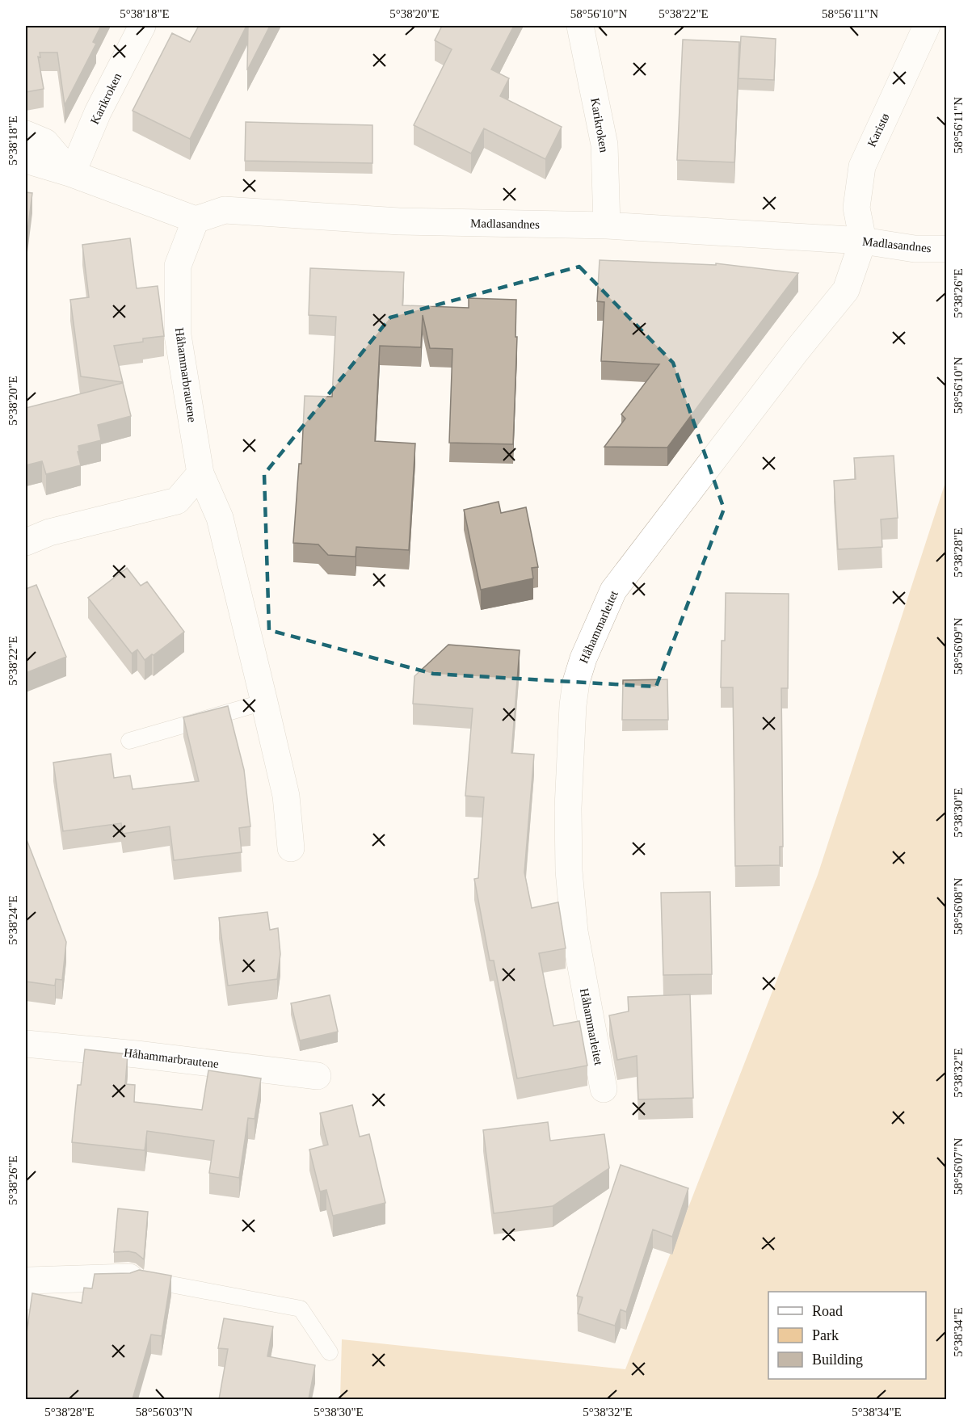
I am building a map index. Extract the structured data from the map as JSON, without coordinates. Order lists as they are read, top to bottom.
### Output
{
  "streets": {
    "street": [
      "Karikroken",
      "Karistø",
      "Madlasandnes",
      "Håhammarbrautene",
      "Håhammarleitet"
    ]
  },
  "crossings": [
    ["Karikroken", "Madlasandnes"],
    ["Karistø", "Madlasandnes"],
    ["Karistø", "Håhammarleitet"],
    ["Madlasandnes", "Håhammarbrautene"],
    ["Madlasandnes", "Håhammarleitet"]
  ],
  "legend": ["Road", "Park", "Building"],
  "coordinates": [
    "5°38'18\"E",
    "5°38'20\"E",
    "58°56'10\"N",
    "5°38'22\"E",
    "58°56'11\"N",
    "5°38'26\"E",
    "5°38'28\"E",
    "58°56'09\"N",
    "5°38'30\"E",
    "58°56'08\"N",
    "5°38'24\"E",
    "5°38'32\"E",
    "58°56'07\"N",
    "5°38'34\"E",
    "58°56'03\"N"
  ]
}
